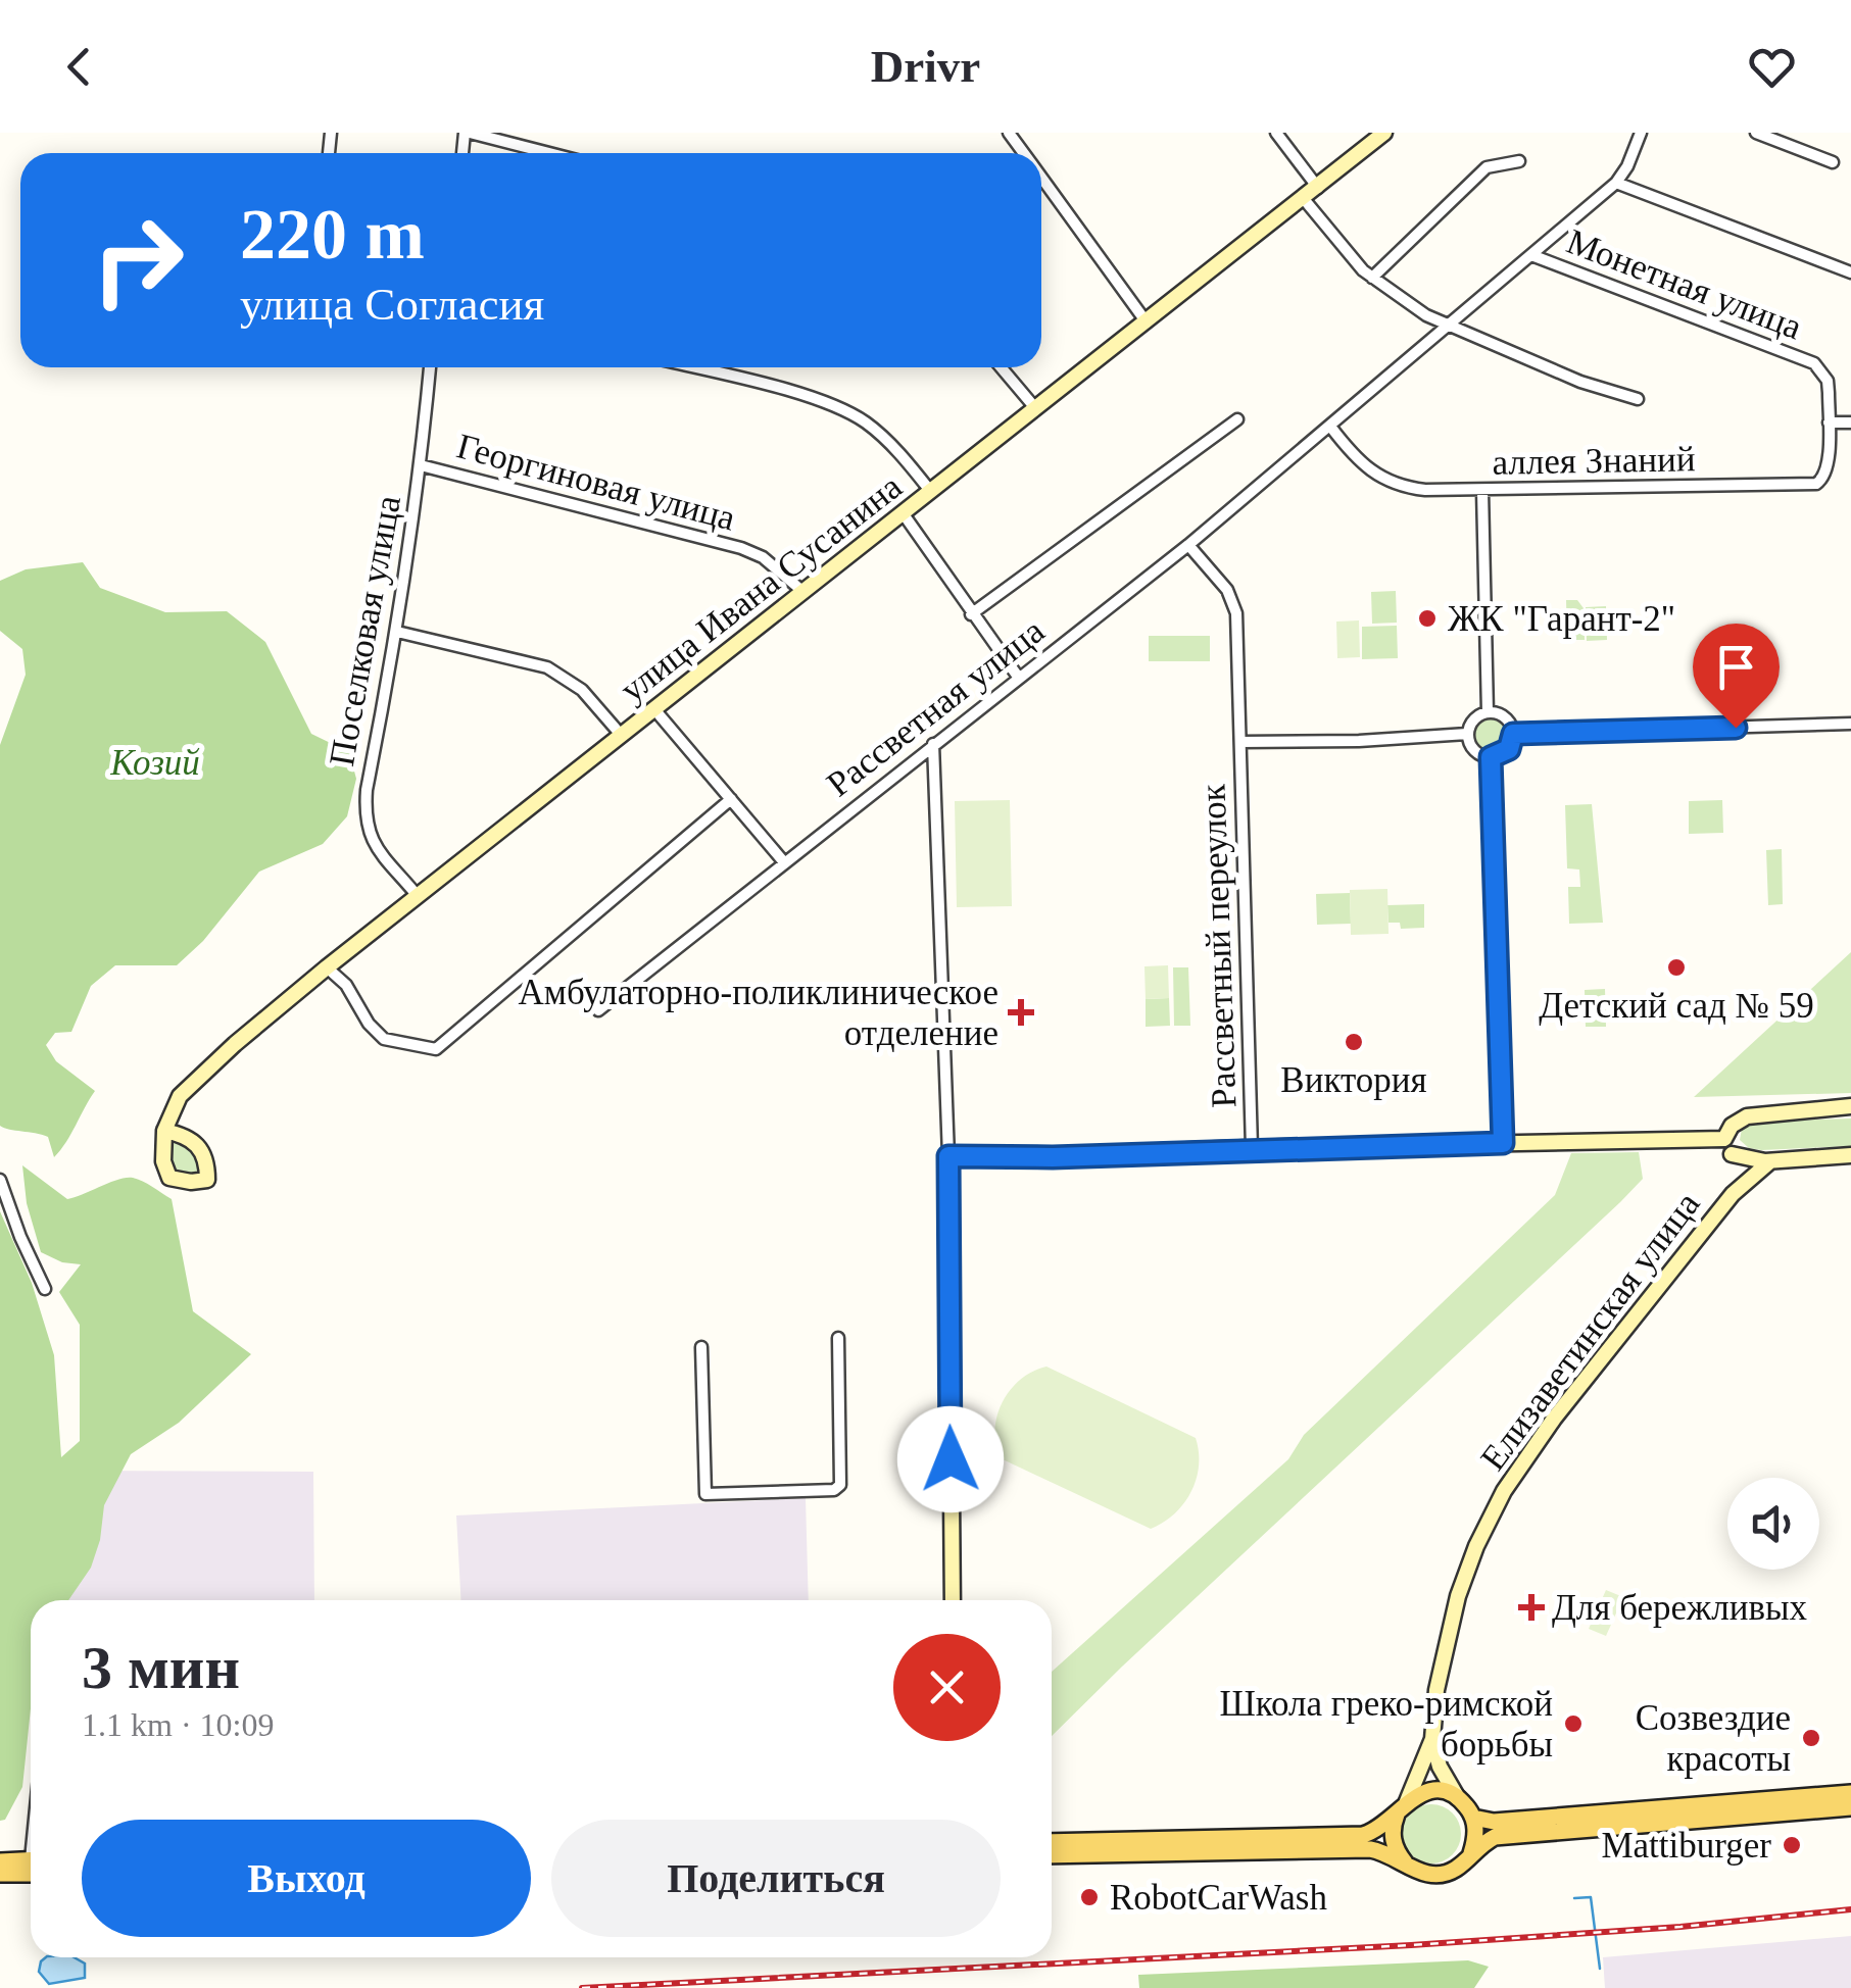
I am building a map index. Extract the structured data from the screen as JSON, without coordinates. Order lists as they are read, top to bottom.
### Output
{
  "streets": {
    "street": [
      "Монетная улица",
      "аллея Знаний",
      "Георгиновая улица",
      "улица Ивана Сусанина",
      "Поселковая улица",
      "Рассветная улица",
      "Рассветный переулок",
      "Елизаветинская улица"
    ]
  },
  "crossings": [
    ["Монетная улица", "аллея Знаний"],
    ["аллея Знаний", "Рассветная улица"],
    ["Георгиновая улица", "улица Ивана Сусанина"],
    ["Георгиновая улица", "Поселковая улица"],
    ["улица Ивана Сусанина", "Поселковая улица"],
    ["Рассветная улица", "Рассветный переулок"]
  ],
  "parks": ["Козий"],
  "places": {
    "other": [
      "ЖК \"Гарант-2\"",
      "Детский сад № 59",
      "Виктория",
      "Школа греко-римской борьбы",
      "Созвездие красоты",
      "Mattiburger",
      "RobotCarWash"
    ],
    "health": ["Амбулаторно-поликлиническое отделение", "Для бережливых"]
  },
  "page": {
    "header": "Drivr",
    "turn": ["220 m", "улица Согласия"],
    "heading": ["3 мин", "1.1 km · 10:09"],
    "buttons": ["Выход", "Поделиться"]
  }
}
